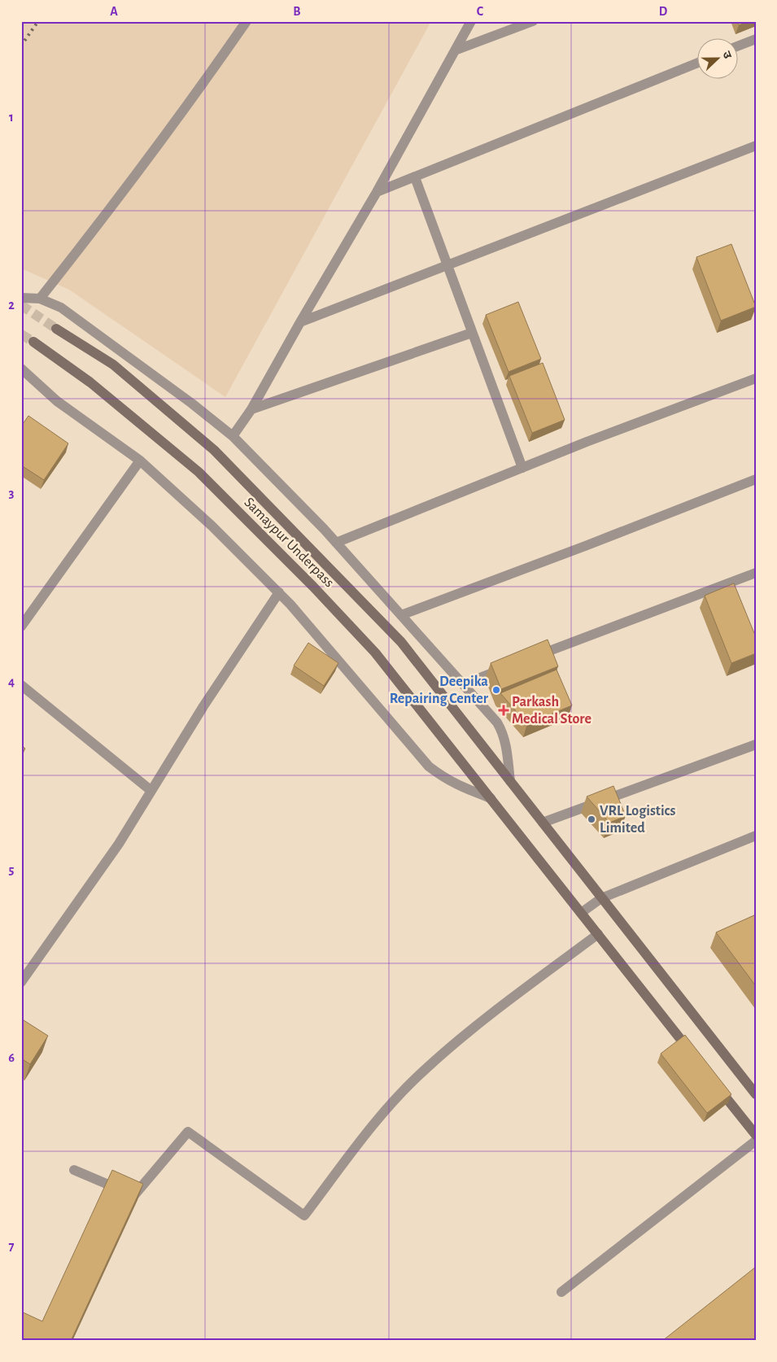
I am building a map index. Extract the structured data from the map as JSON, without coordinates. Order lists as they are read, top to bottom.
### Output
{
  "streets": {
    "main road": ["Samaypur Underpass"]
  },
  "places": {
    "other": ["Deepika Repairing Center", "VRL Logistics Limited"],
    "health": ["Parkash Medical Store"]
  },
  "north": "right",
  "grid": {
    "columns": [
      "A",
      "B",
      "C",
      "D"
    ],
    "rows": [
      "1",
      "2",
      "3",
      "4",
      "5",
      "6",
      "7"
    ]
  }
}
